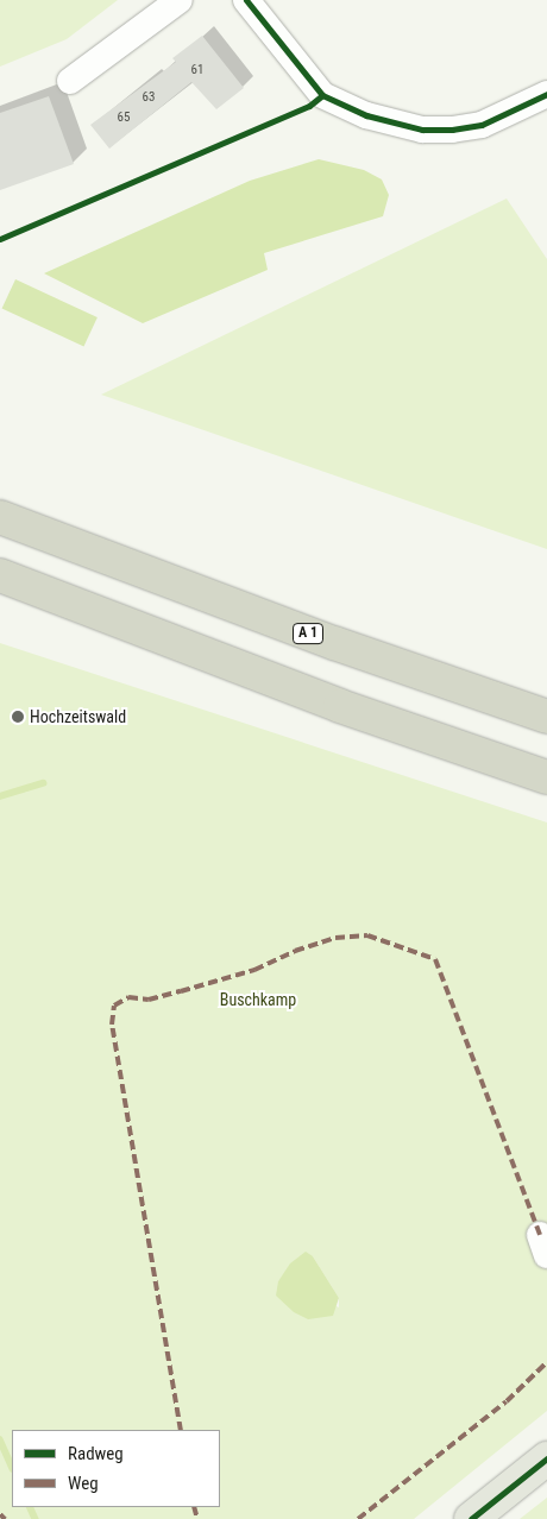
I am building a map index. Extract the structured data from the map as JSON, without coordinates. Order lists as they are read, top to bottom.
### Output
{
  "streets": {
    "highway": ["A 1"]
  },
  "parks": ["Buschkamp"],
  "places": ["Hochzeitswald"],
  "house_numbers": ["61", "63", "65"],
  "legend": ["Radweg", "Weg"]
}
